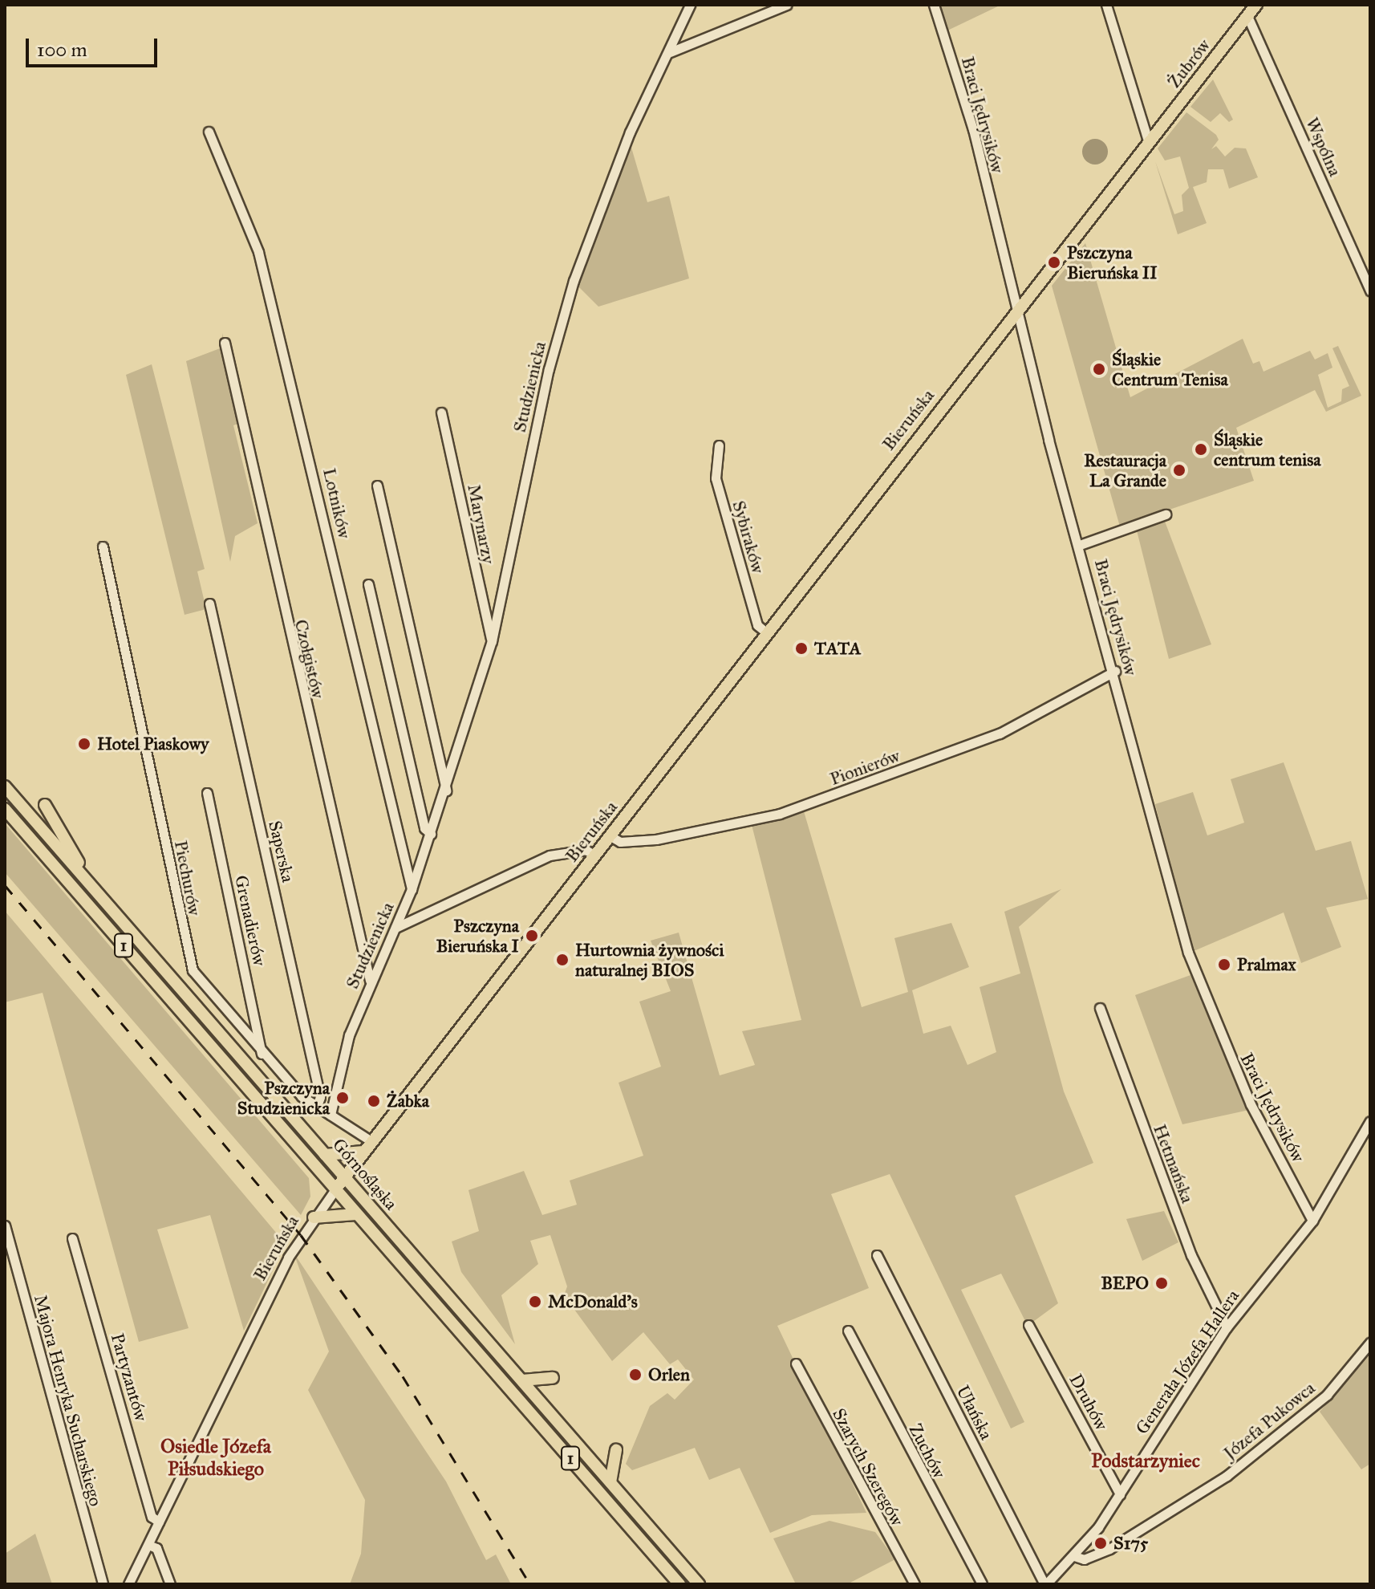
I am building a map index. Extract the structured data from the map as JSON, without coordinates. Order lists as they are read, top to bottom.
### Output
{
  "streets": {
    "main road": [
      "Żubrów",
      "Bieruńska",
      "1",
      "Górnośląska"
    ],
    "street": [
      "Braci Jędrysików",
      "Wspólna",
      "Studzienicka",
      "Lotników",
      "Marynarzy",
      "Sybiraków",
      "Czołgistów",
      "Pionierów",
      "Saperska",
      "Piechurów",
      "Grenadierów",
      "Hetmańska",
      "Generała Józefa Hallera",
      "Partyzantów",
      "Majora Henryka Sucharskiego",
      "Druhów",
      "Ułańska",
      "Józefa Pukowca",
      "Zuchów",
      "Szarych Szeregów"
    ]
  },
  "crossings": [
    ["Żubrów", "Wspólna"],
    ["Żubrów", "Bieruńska"],
    ["Braci Jędrysików", "Bieruńska"],
    ["Braci Jędrysików", "Pionierów"],
    ["Braci Jędrysików", "Generała Józefa Hallera"],
    ["Studzienicka", "Lotników"],
    ["Studzienicka", "Marynarzy"],
    ["Studzienicka", "Czołgistów"],
    ["Studzienicka", "Piechurów"],
    ["Bieruńska", "Sybiraków"],
    ["Bieruńska", "Pionierów"],
    ["Bieruńska", "Piechurów"],
    ["Bieruńska", "Górnośląska"],
    ["Bieruńska", "Partyzantów"],
    ["Saperska", "Piechurów"],
    ["Piechurów", "Grenadierów"],
    ["Hetmańska", "Generała Józefa Hallera"],
    ["Generała Józefa Hallera", "Druhów"],
    ["Generała Józefa Hallera", "Ułańska"],
    ["Generała Józefa Hallera", "Józefa Pukowca"]
  ],
  "districts": ["Osiedle Józefa Piłsudskiego", "Podstarzyniec"],
  "places": [
    "Pszczyna Bieruńska II",
    "Śląskie Centrum Tenisa",
    "Śląskie centrum tenisa",
    "Restauracja La Grande",
    "TATA",
    "Hotel Piaskowy",
    "Pszczyna Bieruńska I",
    "Hurtownia żywności naturalnej BIOS",
    "Pralmax",
    "Pszczyna Studzienicka",
    "Żabka",
    "BEPO",
    "McDonald's",
    "Orlen",
    "S175"
  ],
  "scale_bar": "100 m"
}
